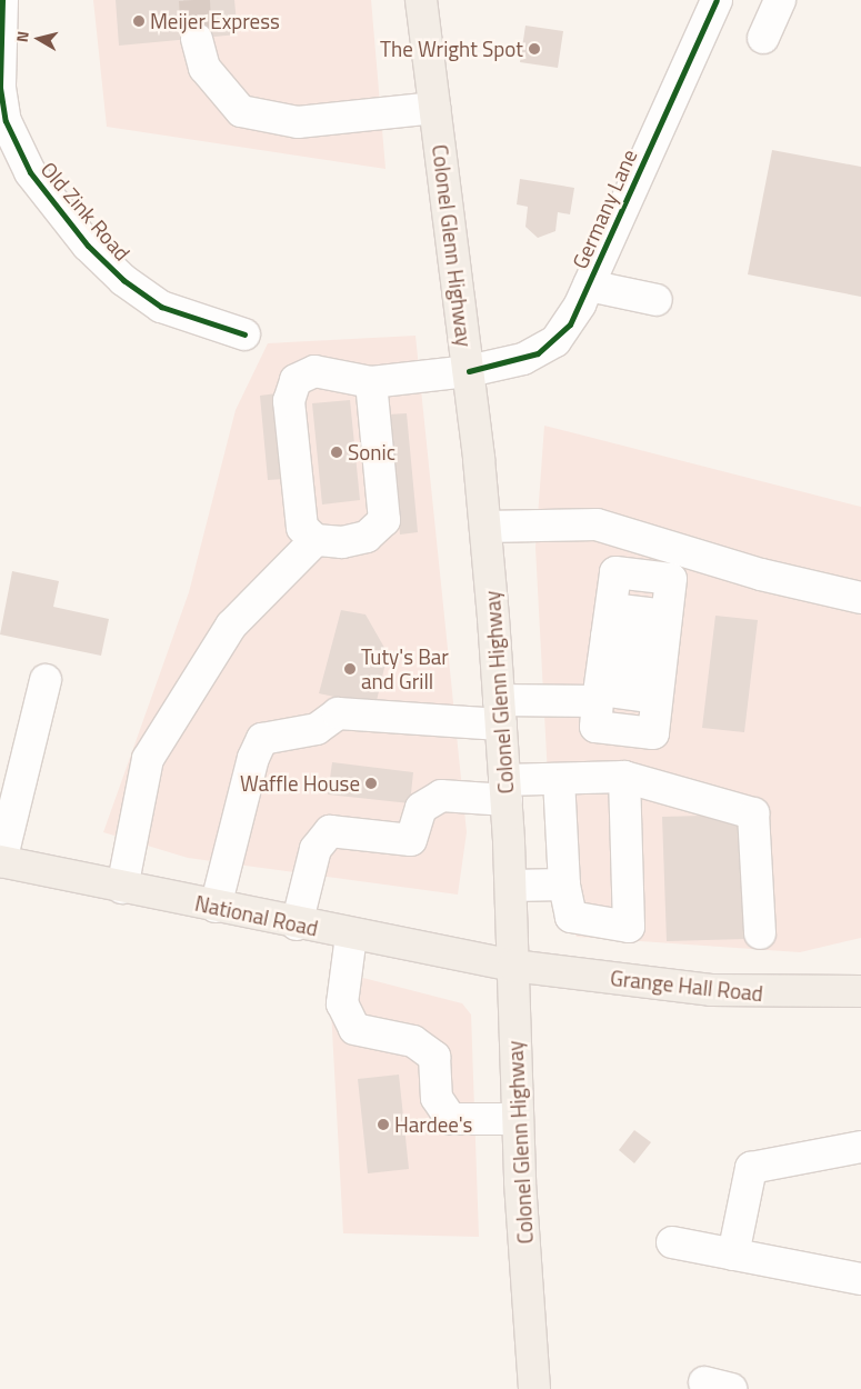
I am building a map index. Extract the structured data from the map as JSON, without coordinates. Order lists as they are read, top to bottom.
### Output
{
  "streets": {
    "main road": ["Colonel Glenn Highway", "National Road", "Grange Hall Road"],
    "street": ["Germany Lane", "Old Zink Road"]
  },
  "crossings": [
    ["Germany Lane", "Colonel Glenn Highway"],
    ["Colonel Glenn Highway", "National Road"],
    ["Colonel Glenn Highway", "Grange Hall Road"],
    ["National Road", "Grange Hall Road"]
  ],
  "places": [
    "Meijer Express",
    "The Wright Spot",
    "Sonic",
    "Tuty's Bar and Grill",
    "Waffle House",
    "Hardee's"
  ],
  "north": "left"
}
